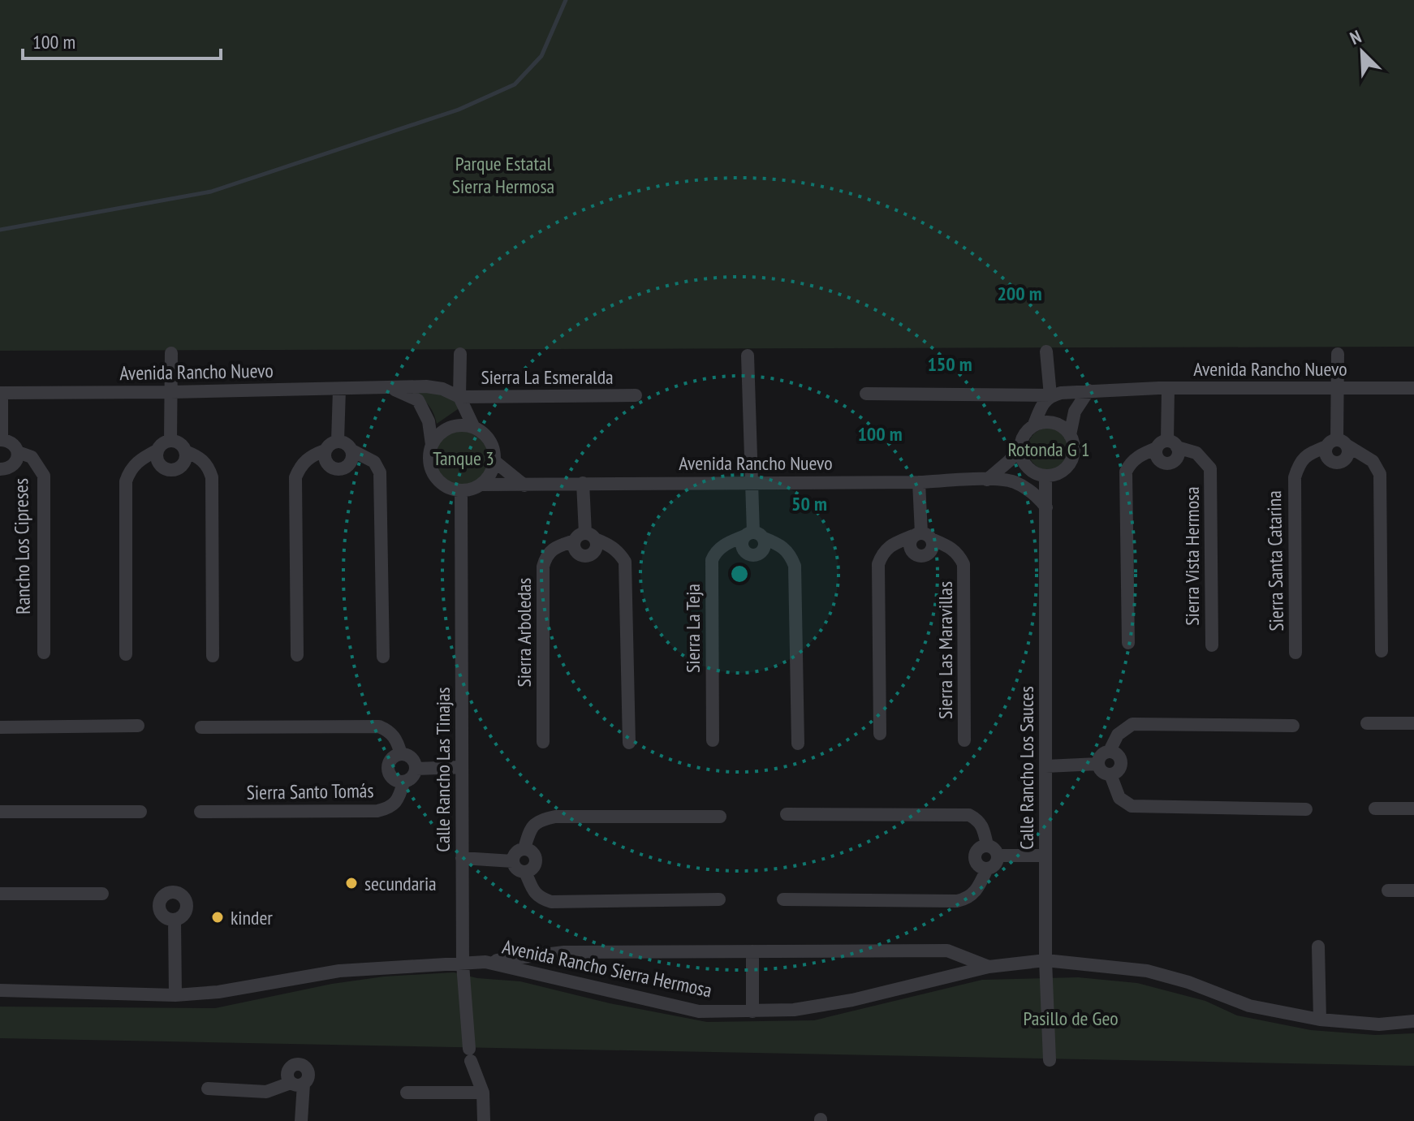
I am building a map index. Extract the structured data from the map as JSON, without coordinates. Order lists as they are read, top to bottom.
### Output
{
  "streets": {
    "street": [
      "Avenida Rancho Nuevo",
      "Sierra La Esmeralda",
      "Rancho Los Cipreses",
      "Sierra Vista Hermosa",
      "Sierra Santa Catarina",
      "Sierra La Teja",
      "Sierra Arboledas",
      "Sierra Las Maravillas",
      "Calle Rancho Los Sauces",
      "Calle Rancho Las Tinajas",
      "Sierra Santo Tomás",
      "Avenida Rancho Sierra Hermosa"
    ]
  },
  "crossings": [
    ["Avenida Rancho Nuevo", "Sierra La Esmeralda"],
    ["Avenida Rancho Nuevo", "Rancho Los Cipreses"],
    ["Avenida Rancho Nuevo", "Calle Rancho Las Tinajas"],
    ["Calle Rancho Los Sauces", "Avenida Rancho Sierra Hermosa"],
    ["Calle Rancho Las Tinajas", "Avenida Rancho Sierra Hermosa"]
  ],
  "parks": [
    "Parque Estatal Sierra Hermosa",
    "Rotonda G 1",
    "Tanque 3",
    "Pasillo de Geo"
  ],
  "places": ["secundaria", "kinder"],
  "scale_bar": "100 m",
  "north": "top left",
  "rings": [
    "200 m",
    "150 m",
    "100 m",
    "50 m"
  ]
}
